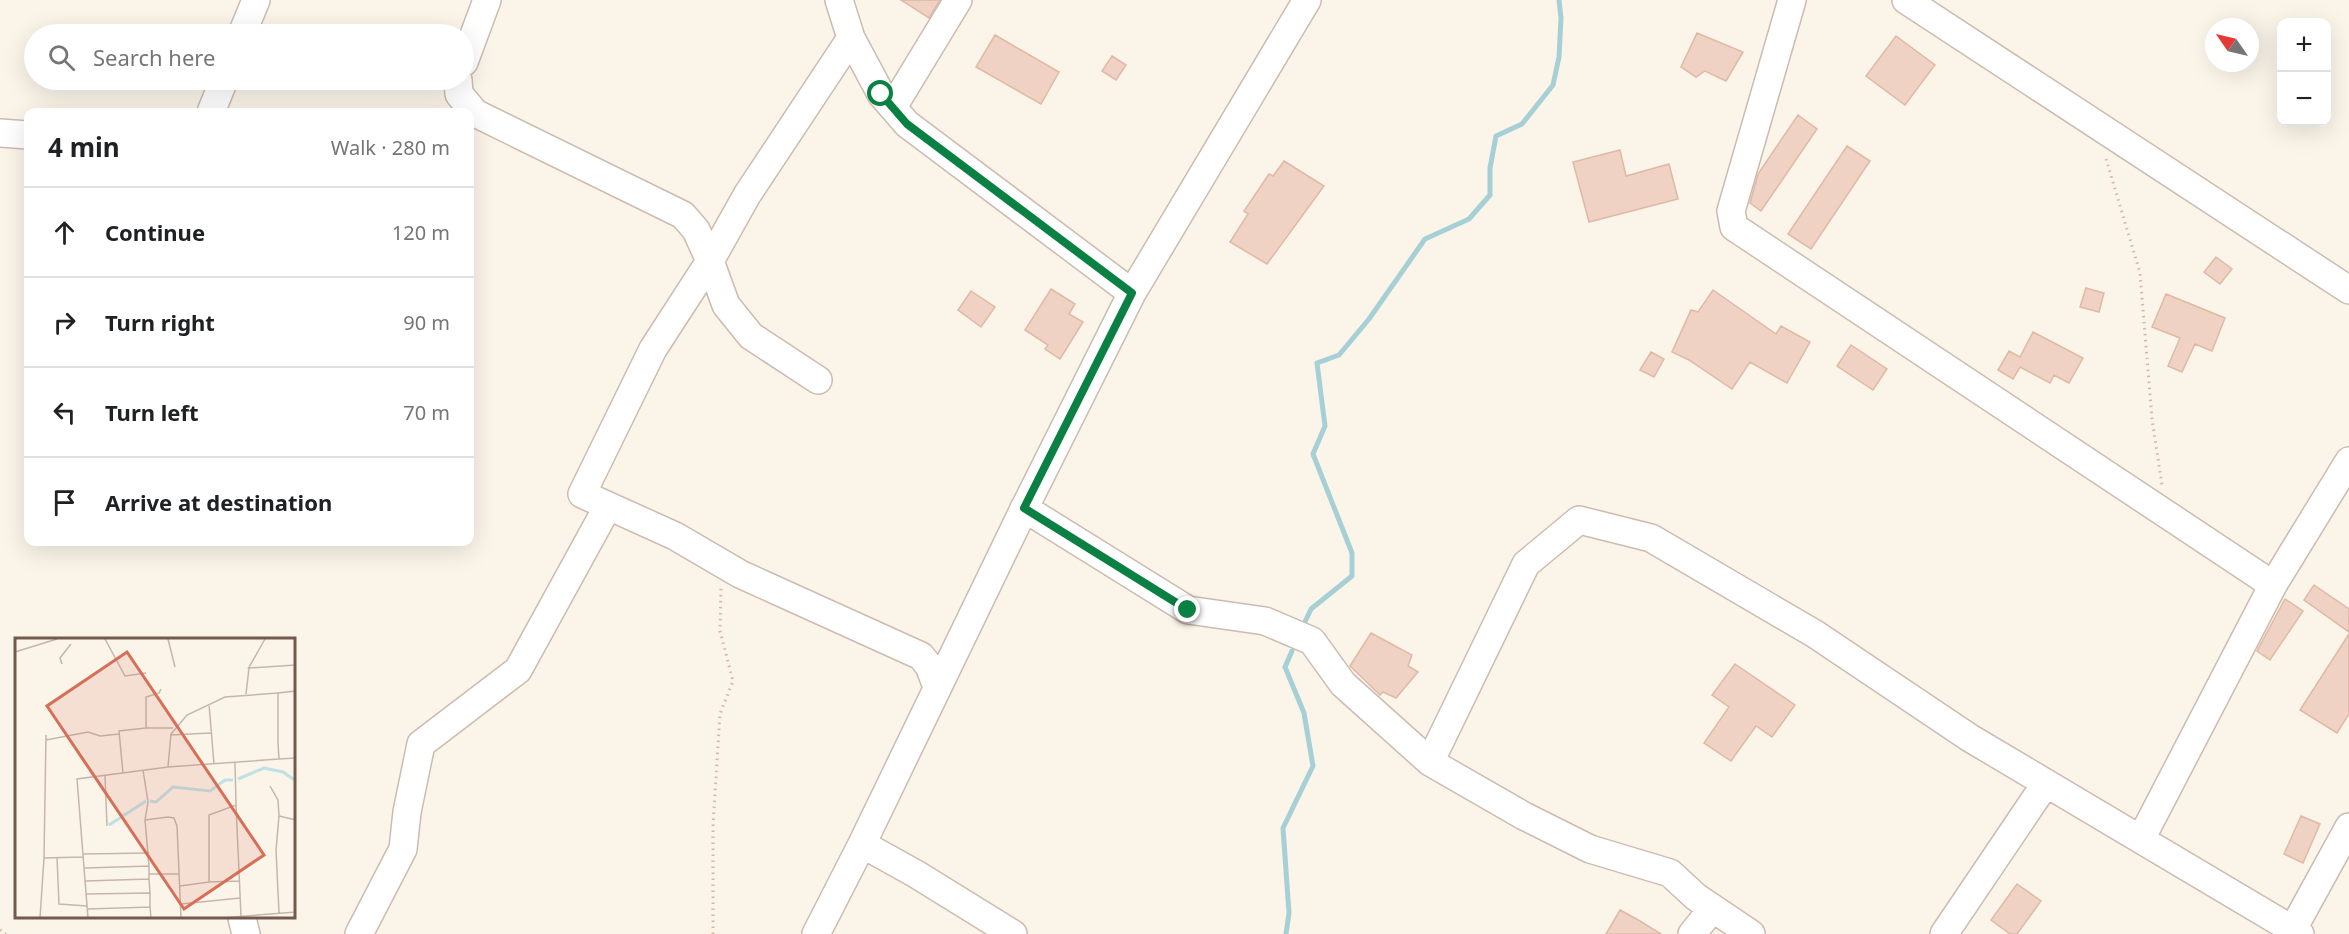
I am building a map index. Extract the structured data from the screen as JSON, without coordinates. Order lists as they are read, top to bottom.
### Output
{
  "north": "top left",
  "page": {
    "map_buttons": ["+", "−"],
    "search": "Search here",
    "heading": ["4 min", "Walk · 280 m"],
    "list": [
      ["Continue", "120 m"],
      ["Turn right", "90 m"],
      ["Turn left", "70 m"],
      "Arrive at destination"
    ]
  }
}
